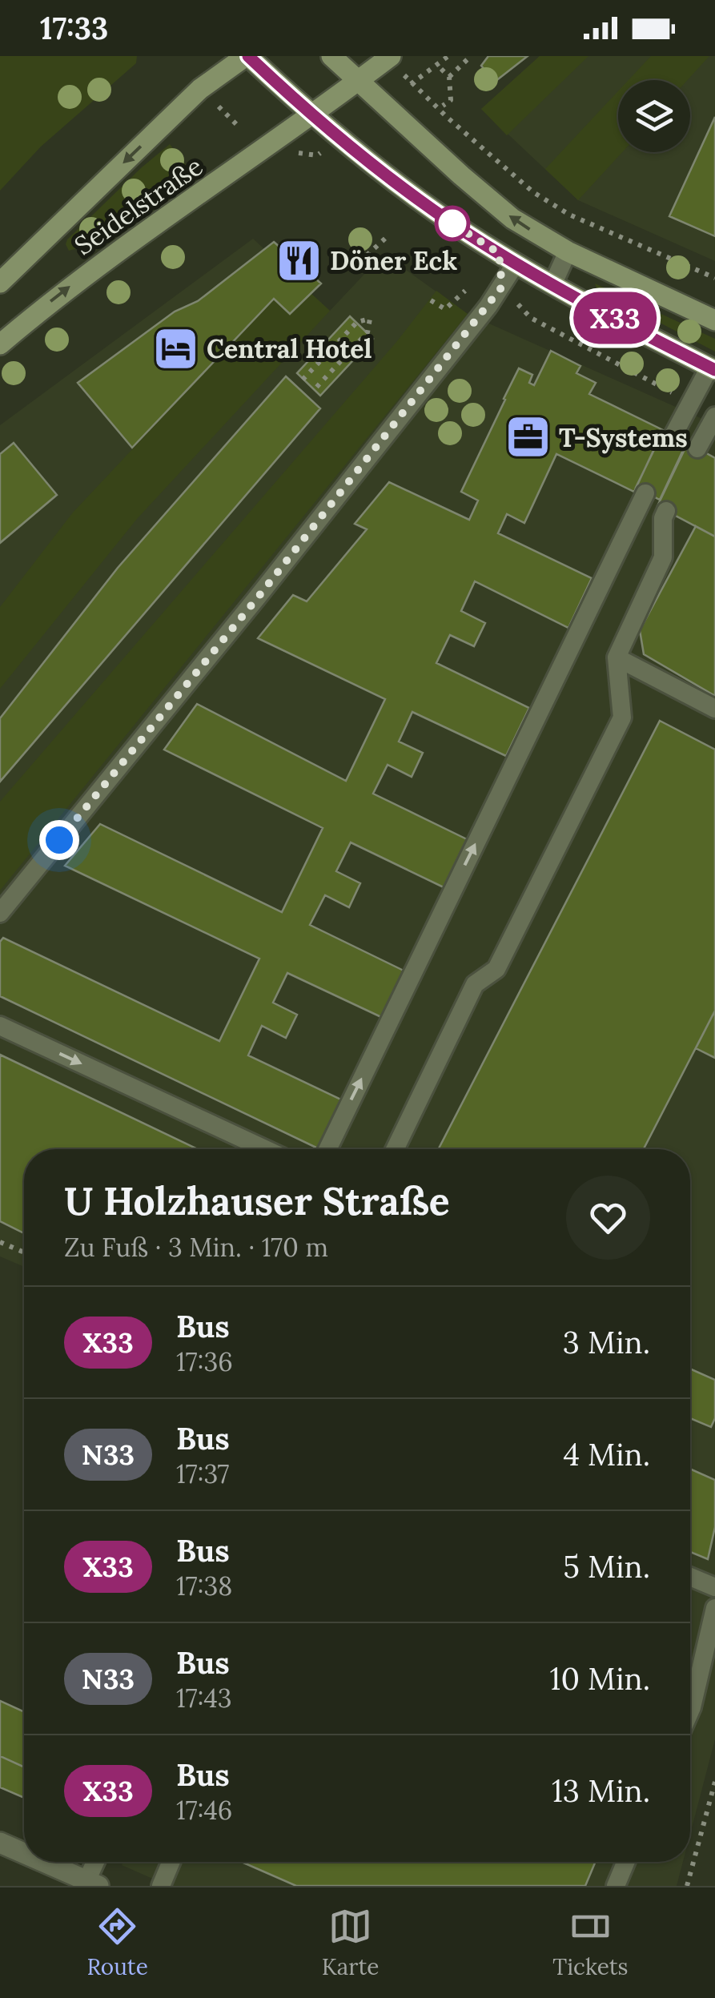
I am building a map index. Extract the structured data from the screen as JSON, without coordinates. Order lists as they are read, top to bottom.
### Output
{
  "streets": {
    "main road": ["Seidelstraße"]
  },
  "places": {
    "restaurant": ["Döner Eck"],
    "hotel": ["Central Hotel"],
    "office": ["T-Systems"]
  },
  "lines": ["bus line X33"],
  "page": {
    "status": "17:33",
    "on_map": "X33",
    "heading": ["U Holzhauser Straße", "Zu Fuß · 3 Min. · 170 m"],
    "list": [
      {
        "mark": "X33",
        "name": "Bus",
        "note": "17:36",
        "value": "3 Min."
      },
      {
        "mark": "N33",
        "name": "Bus",
        "note": "17:37",
        "value": "4 Min."
      },
      {
        "mark": "X33",
        "name": "Bus",
        "note": "17:38",
        "value": "5 Min."
      },
      {
        "mark": "N33",
        "name": "Bus",
        "note": "17:43",
        "value": "10 Min."
      },
      {
        "mark": "X33",
        "name": "Bus",
        "note": "17:46",
        "value": "13 Min."
      }
    ],
    "tabs": ["Route", "Karte", "Tickets"]
  }
}
